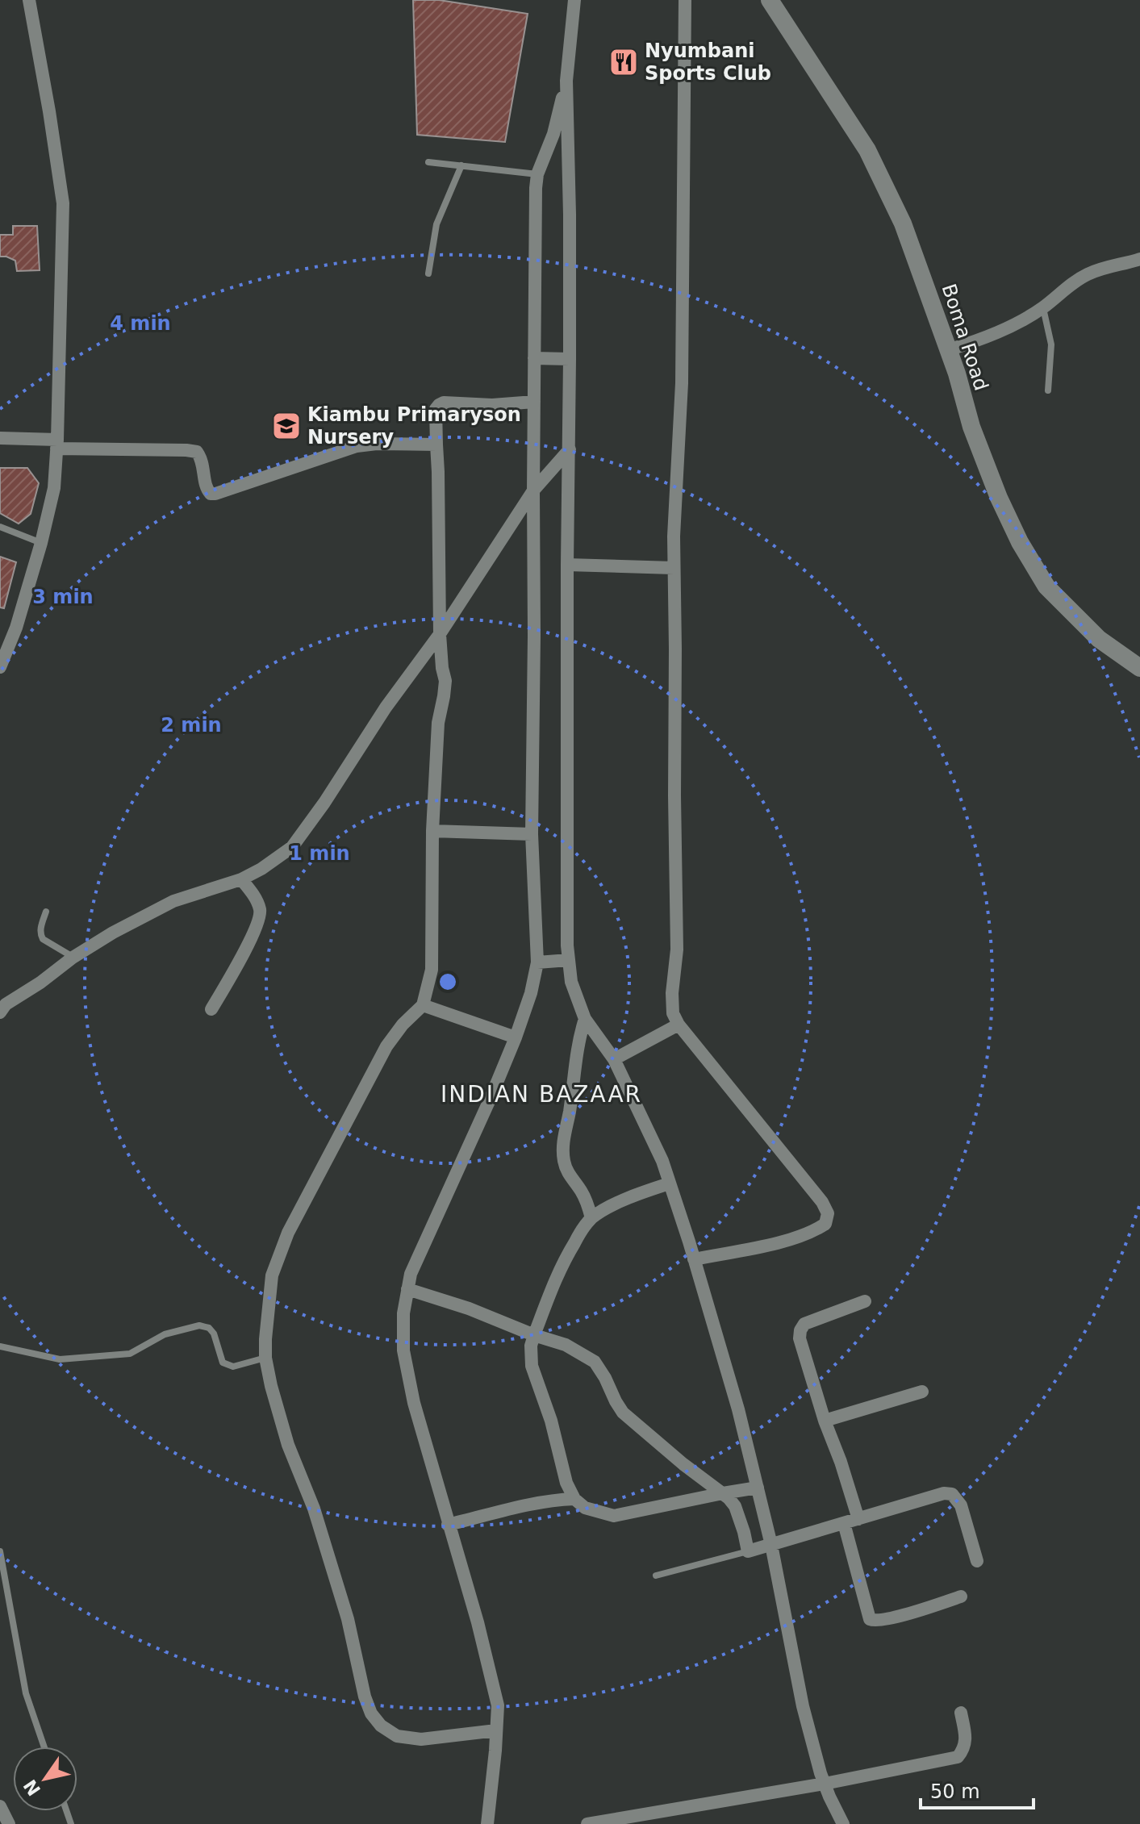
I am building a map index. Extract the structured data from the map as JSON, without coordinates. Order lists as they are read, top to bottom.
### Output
{
  "streets": {
    "main road": ["Boma Road"]
  },
  "districts": ["INDIAN BAZAAR"],
  "places": {
    "restaurant": ["Nyumbani Sports Club"],
    "school or university": ["Kiambu Primaryson Nursery"]
  },
  "scale_bar": "50 m",
  "north": "bottom left",
  "rings": [
    "4 min",
    "3 min",
    "2 min",
    "1 min"
  ]
}
